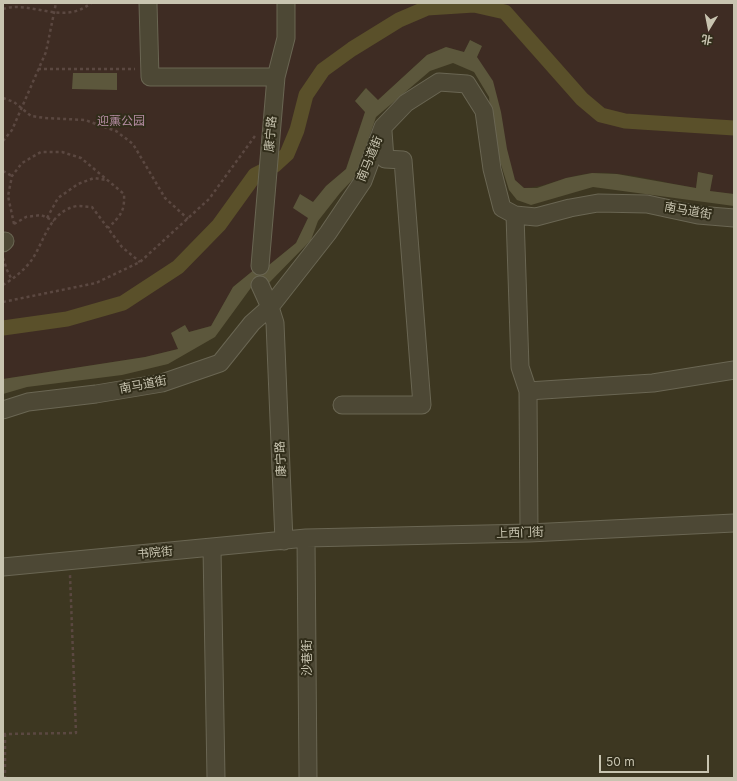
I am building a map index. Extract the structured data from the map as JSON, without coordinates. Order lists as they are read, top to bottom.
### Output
{
  "streets": {
    "street": [
      "康宁路",
      "南马道街",
      "上西门街",
      "书院街",
      "沙巷街"
    ]
  },
  "crossings": [
    ["康宁路", "南马道街"],
    ["康宁路", "书院街"],
    ["上西门街", "书院街"],
    ["上西门街", "沙巷街"],
    ["书院街", "沙巷街"]
  ],
  "parks": ["迎薰公园"],
  "scale_bar": "50 m",
  "north": "bottom"
}
